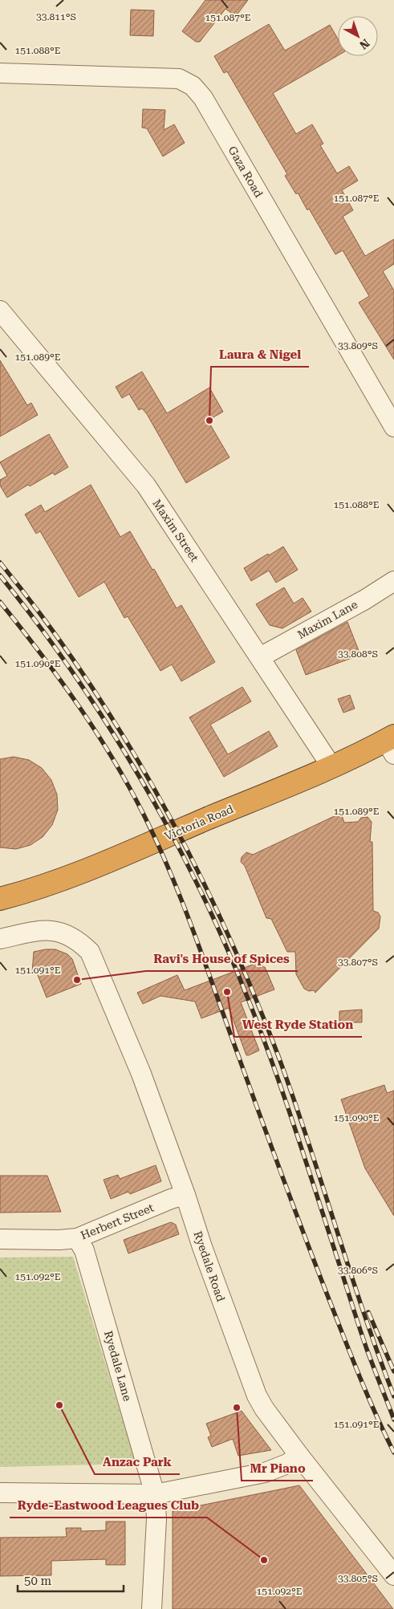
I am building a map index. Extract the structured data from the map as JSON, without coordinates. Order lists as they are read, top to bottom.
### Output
{
  "streets": {
    "highway": ["Victoria Road"],
    "street": [
      "Gaza Road",
      "Maxim Street",
      "Maxim Lane",
      "Herbert Street",
      "Ryedale Road",
      "Ryedale Lane"
    ]
  },
  "crossings": [
    ["Maxim Street", "Maxim Lane"],
    ["Maxim Street", "Victoria Road"],
    ["Herbert Street", "Ryedale Road"],
    ["Herbert Street", "Ryedale Lane"]
  ],
  "places": [
    "Laura & Nigel",
    "Ravi's House of Spices",
    "West Ryde Station",
    "Anzac Park",
    "Mr Piano",
    "Ryde-Eastwood Leagues Club"
  ],
  "scale_bar": "50 m",
  "north": "bottom right",
  "coordinates": [
    "33.811°S",
    "151.087°E",
    "151.088°E",
    "33.809°S",
    "151.089°E",
    "33.808°S",
    "151.090°E",
    "33.807°S",
    "151.091°E",
    "33.806°S",
    "151.092°E",
    "33.805°S"
  ]
}
